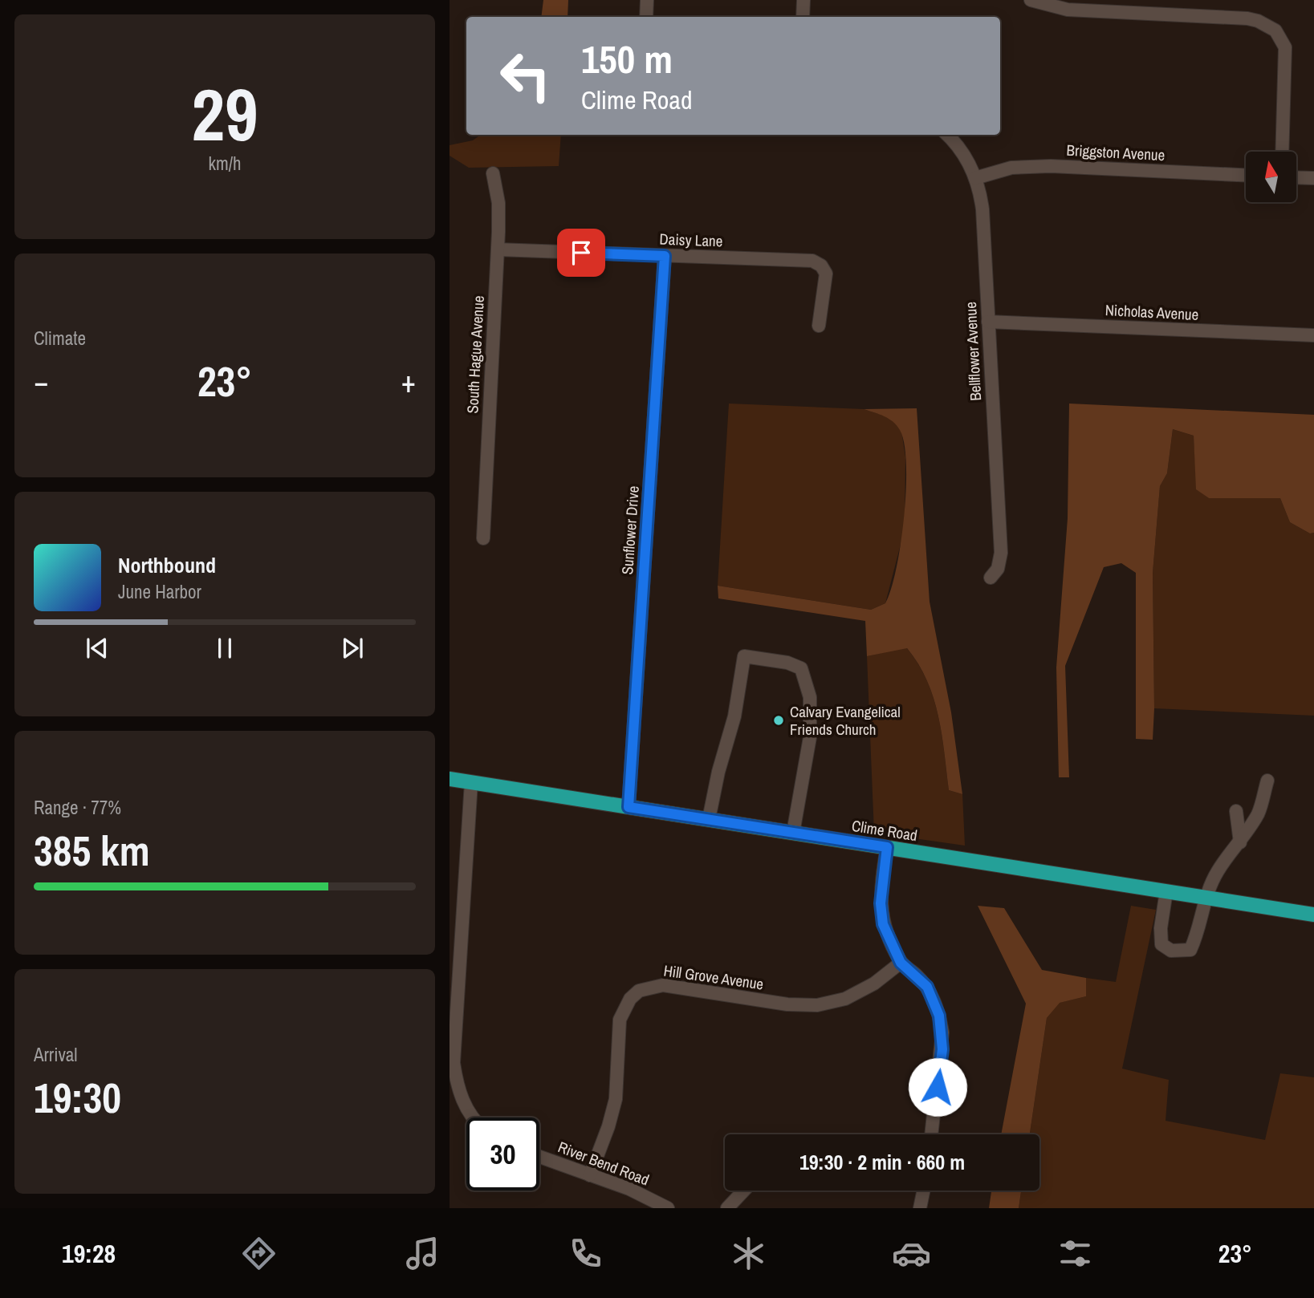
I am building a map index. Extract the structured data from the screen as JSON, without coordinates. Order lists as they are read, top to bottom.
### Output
{
  "streets": {
    "main road": ["Clime Road"],
    "street": [
      "Briggston Avenue",
      "Daisy Lane",
      "Nicholas Avenue",
      "Bellflower Avenue",
      "South Hague Avenue",
      "Sunflower Drive",
      "Hill Grove Avenue",
      "River Bend Road"
    ]
  },
  "crossings": [
    ["Briggston Avenue", "Bellflower Avenue"],
    ["Daisy Lane", "South Hague Avenue"],
    ["Daisy Lane", "Sunflower Drive"],
    ["Nicholas Avenue", "Bellflower Avenue"],
    ["Sunflower Drive", "Clime Road"],
    ["Hill Grove Avenue", "River Bend Road"]
  ],
  "places": ["Calvary Evangelical Friends Church"],
  "north": "top",
  "page": {
    "tile": [
      ["29", "km/h"],
      "Climate",
      ["Range · 77%", "385 km"],
      ["Arrival", "19:30"]
    ],
    "turn": ["150 m", "Clime Road"],
    "heat": ["−", "23°", "+"],
    "song": ["Northbound", "June Harbor"],
    "limit": "30",
    "trip": "19:30 · 2 min · 660 m",
    "tabs": ["19:28", "23°"]
  }
}
